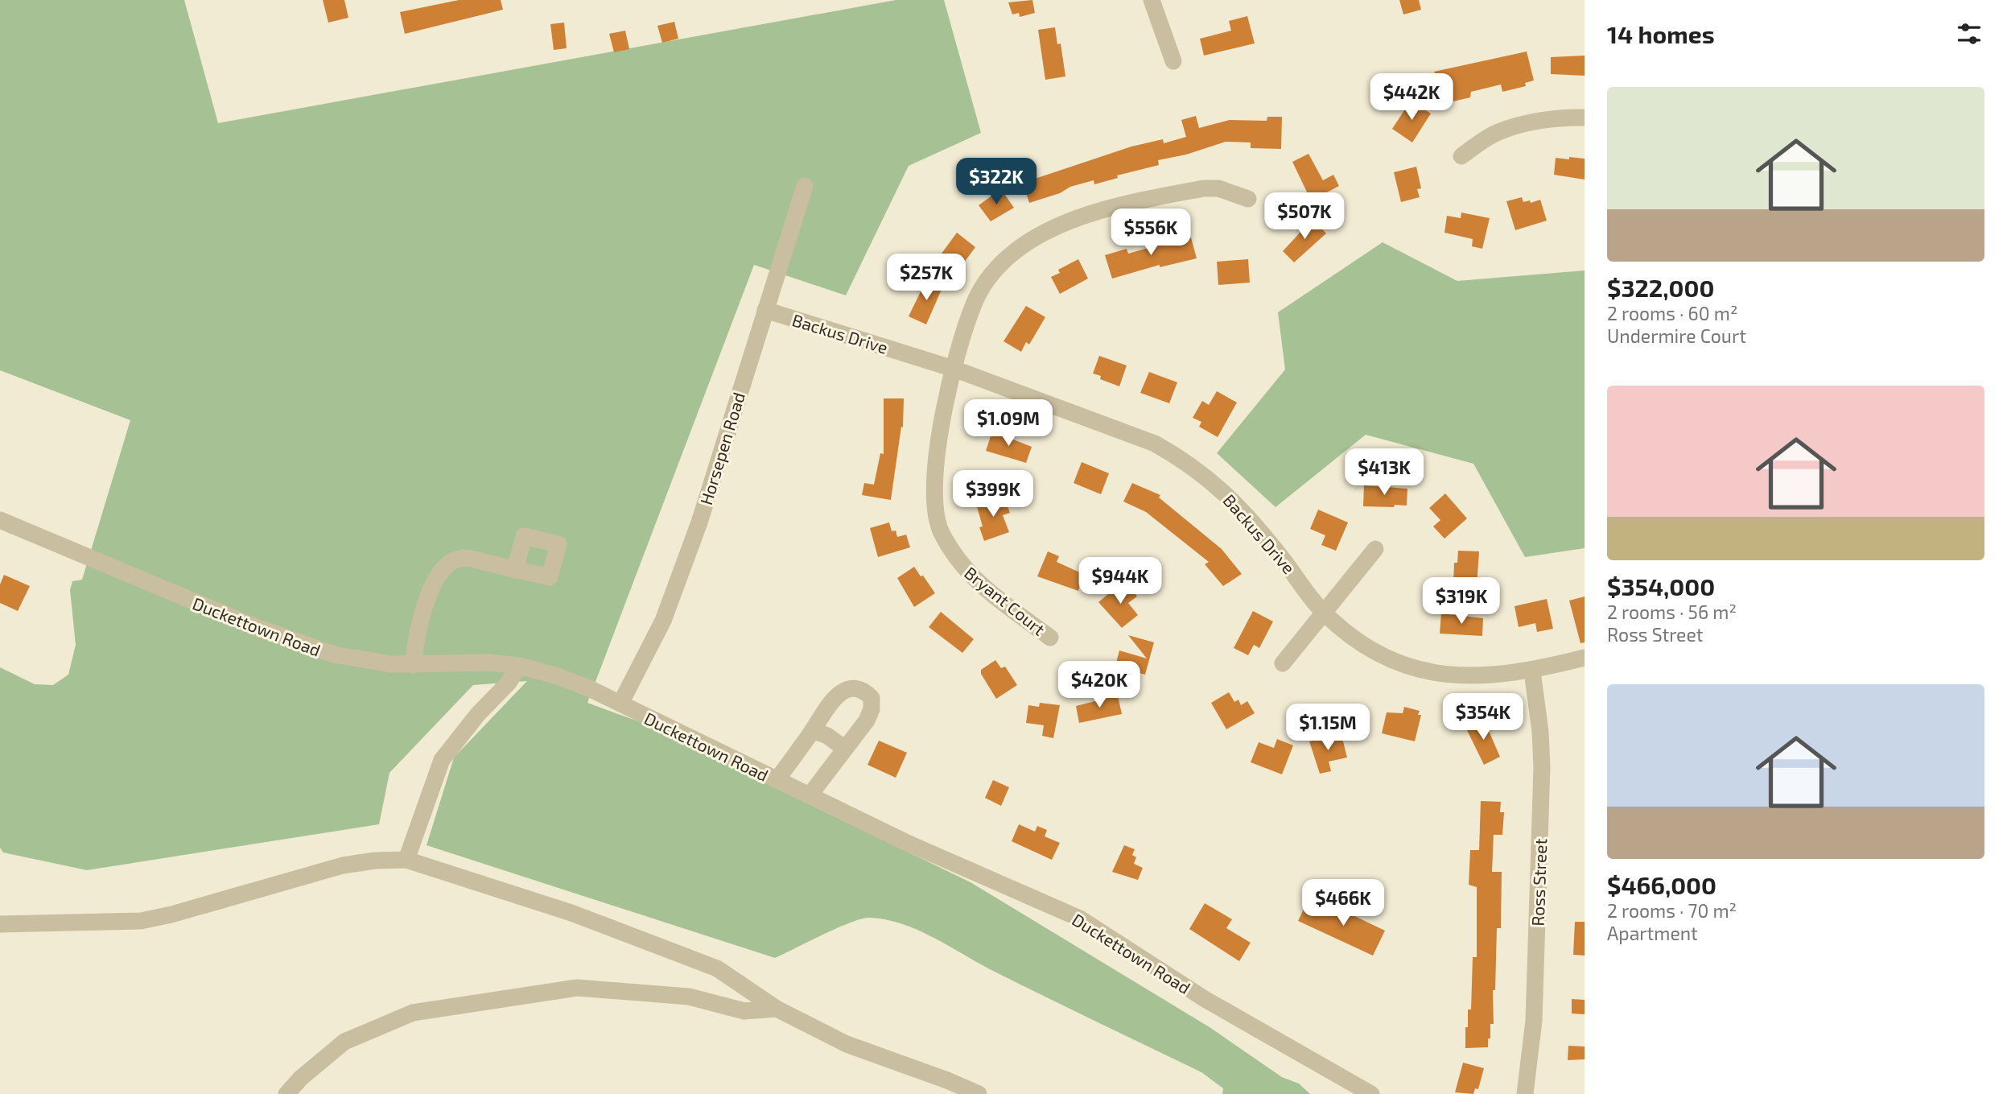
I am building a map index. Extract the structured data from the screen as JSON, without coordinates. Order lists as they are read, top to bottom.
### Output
{
  "streets": {
    "street": [
      "Backus Drive",
      "Horsepen Road",
      "Bryant Court",
      "Duckettown Road",
      "Ross Street"
    ]
  },
  "crossings": [
    ["Backus Drive", "Horsepen Road"],
    ["Backus Drive", "Bryant Court"],
    ["Backus Drive", "Ross Street"],
    ["Horsepen Road", "Duckettown Road"]
  ],
  "page": {
    "heading": "14 homes",
    "list": [
      {
        "name": "$322,000",
        "note": "2 rooms · 60 m² · Undermire Court"
      },
      {
        "name": "$354,000",
        "note": "2 rooms · 56 m² · Ross Street"
      },
      {
        "name": "$466,000",
        "note": "2 rooms · 70 m² · Apartment"
      }
    ],
    "price": [
      "$442K",
      "$322K",
      "$507K",
      "$556K",
      "$257K",
      "$1.09M",
      "$413K",
      "$399K",
      "$944K",
      "$319K",
      "$420K",
      "$354K",
      "$1.15M",
      "$466K"
    ]
  }
}
